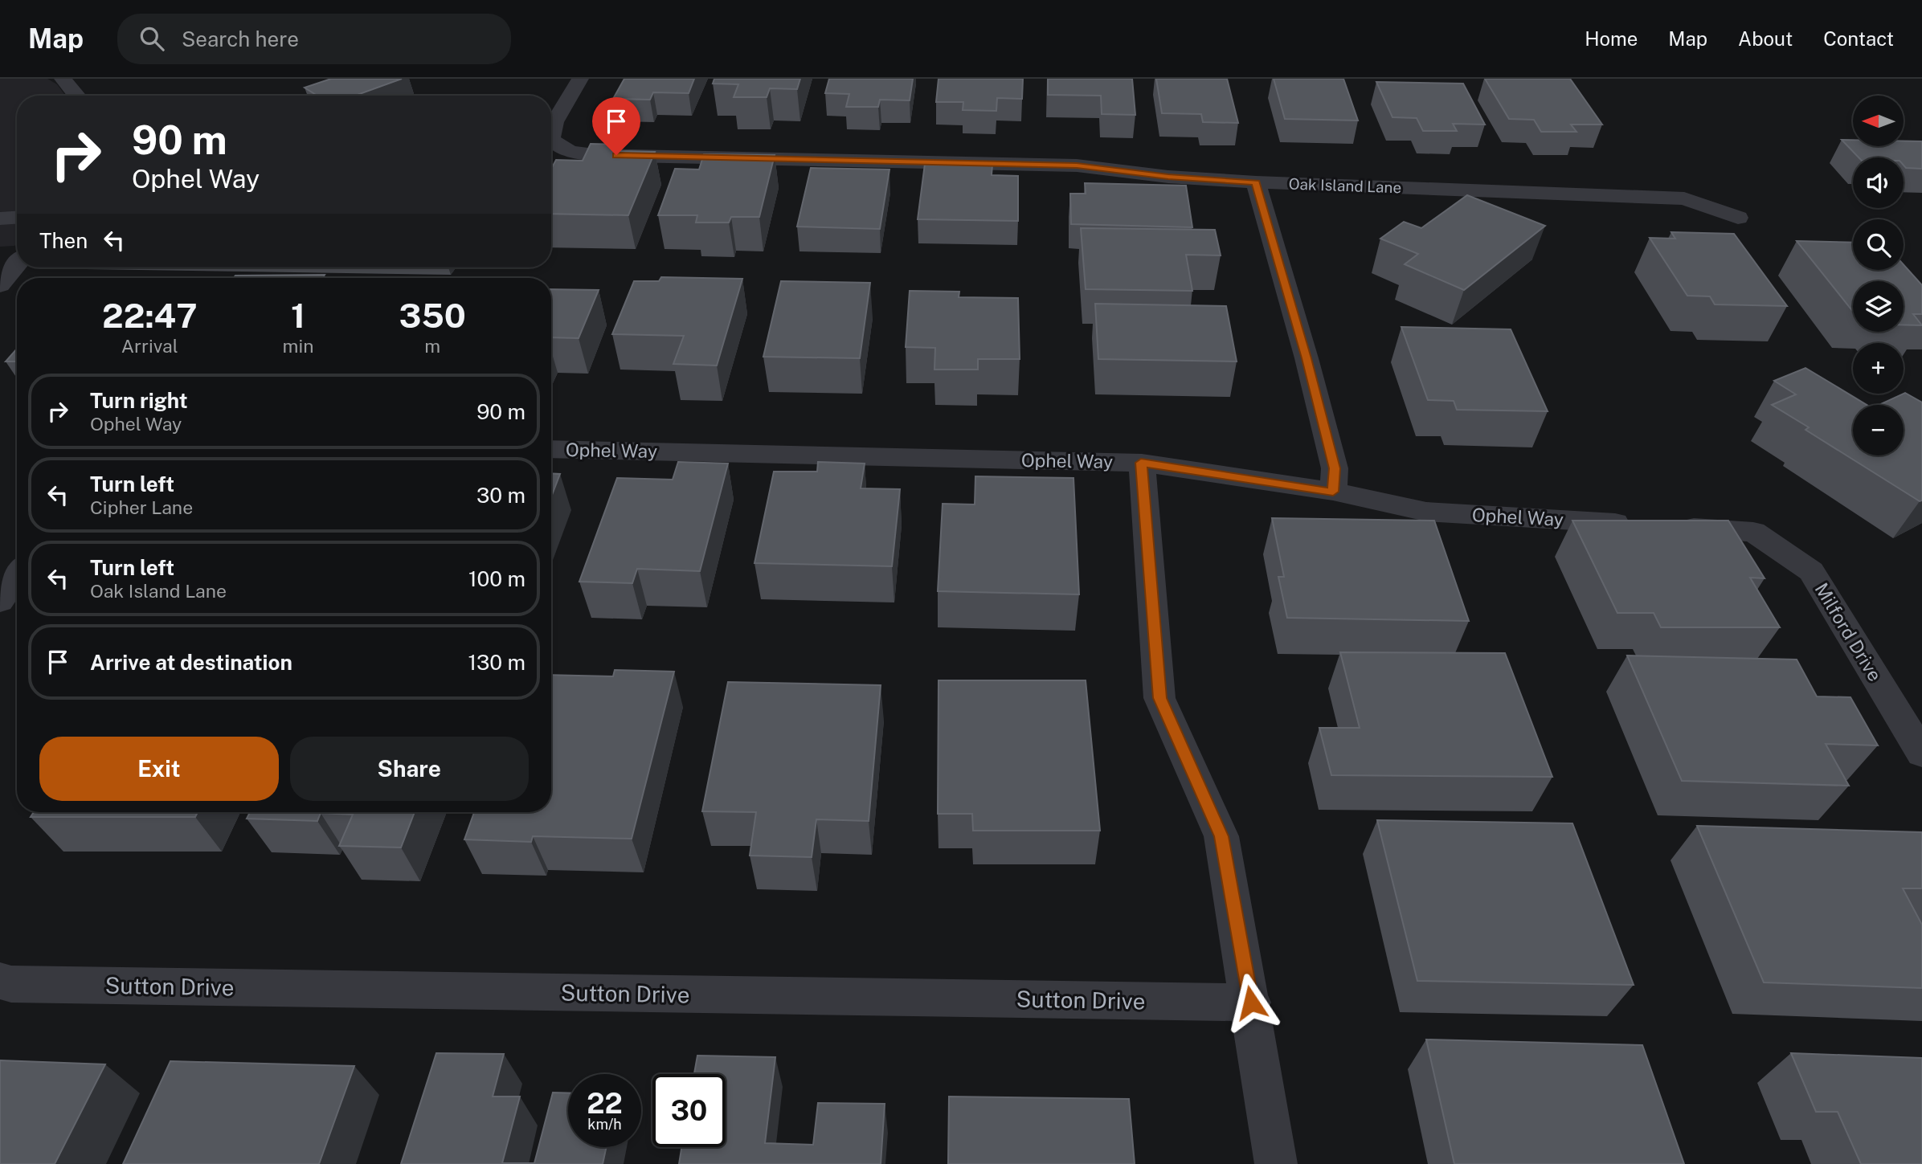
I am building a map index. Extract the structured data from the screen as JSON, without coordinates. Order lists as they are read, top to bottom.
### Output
{
  "streets": {
    "street": [
      "Oak Island Lane",
      "Ophel Way",
      "Milford Drive",
      "Sutton Drive"
    ]
  },
  "crossings": [
    ["Ophel Way", "Milford Drive"]
  ],
  "north": "left",
  "page": {
    "header": "Map",
    "search": "Search here",
    "nav": [
      "Home",
      "Map",
      "About",
      "Contact"
    ],
    "map_buttons": ["+", "−"],
    "turn": ["90 m", "Ophel Way"],
    "then": "Then",
    "eta": [
      "22:47",
      "Arrival",
      "1",
      "min",
      "350",
      "m"
    ],
    "list": [
      {
        "name": "Turn right",
        "note": "Ophel Way",
        "value": "90 m"
      },
      {
        "name": "Turn left",
        "note": "Cipher Lane",
        "value": "30 m"
      },
      {
        "name": "Turn left",
        "note": "Oak Island Lane",
        "value": "100 m"
      },
      {
        "name": "Arrive at destination",
        "value": "130 m"
      }
    ],
    "buttons": ["Exit", "Share"],
    "speed": "22 km/h",
    "limit": "30"
  }
}
